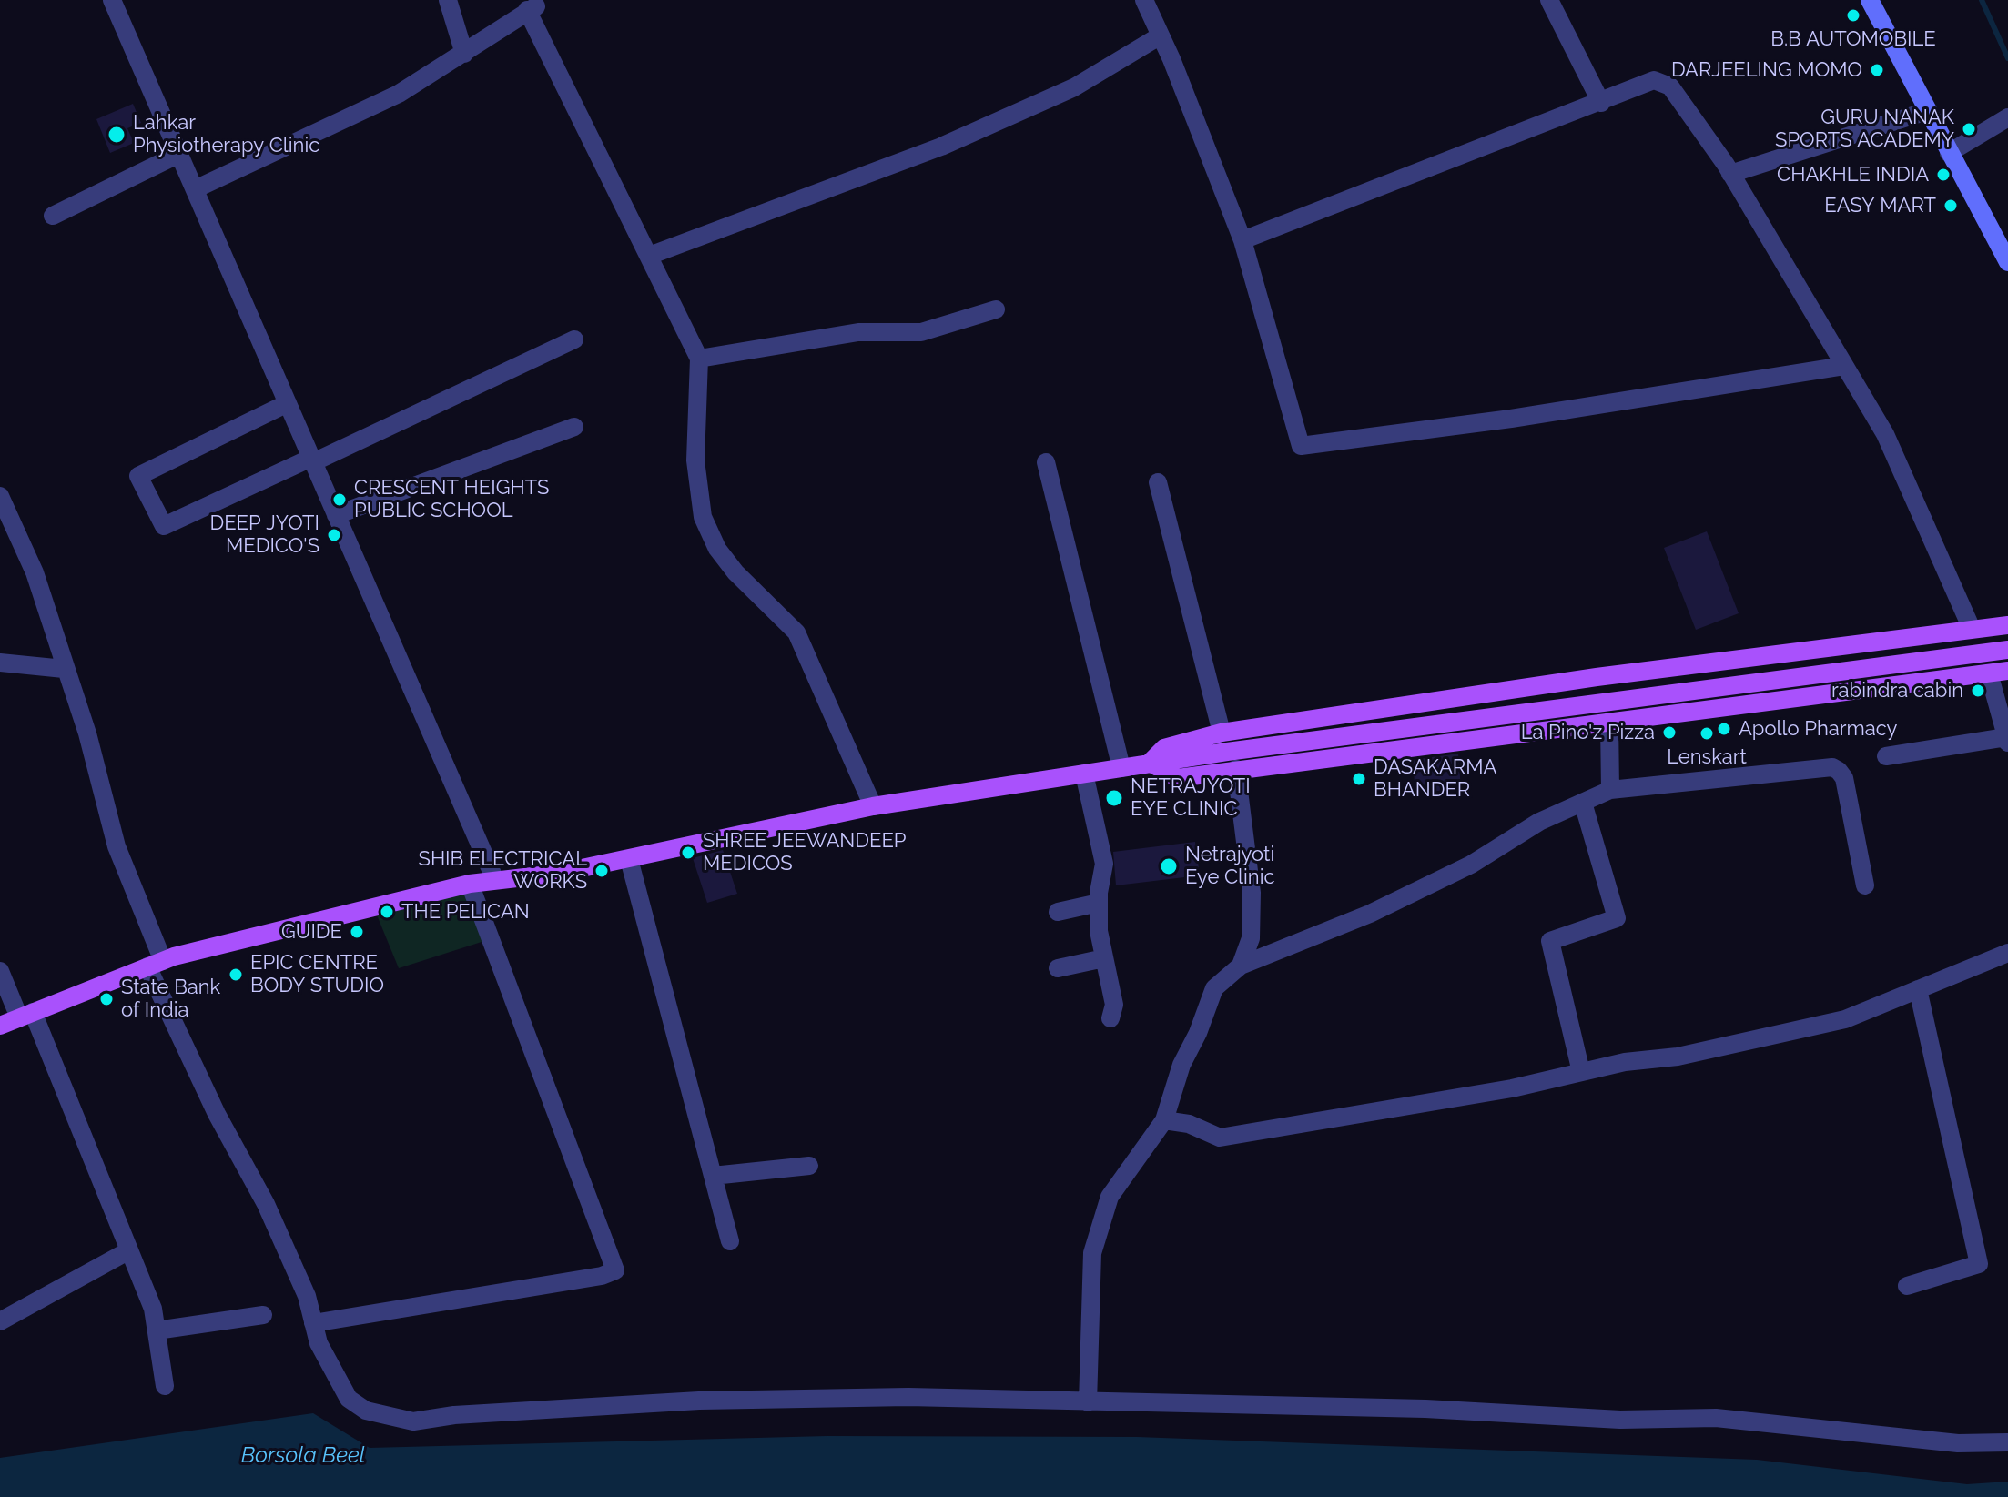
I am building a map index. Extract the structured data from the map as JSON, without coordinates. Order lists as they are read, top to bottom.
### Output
{
  "water": ["Borsola Beel"],
  "places": [
    "B.B AUTOMOBILE",
    "DARJEELING MOMO",
    "GURU NANAK SPORTS ACADEMY",
    "Lahkar Physiotherapy Clinic",
    "CHAKHLE INDIA",
    "EASY MART",
    "CRESCENT HEIGHTS PUBLIC SCHOOL",
    "DEEP JYOTI MEDICO'S",
    "rabindra cabin",
    "Apollo Pharmacy",
    "La Pino'z Pizza",
    "Lenskart",
    "DASAKARMA BHANDER",
    "NETRAJYOTI EYE CLINIC",
    "SHREE JEEWANDEEP MEDICOS",
    "Netrajyoti Eye Clinic",
    "SHIB ELECTRICAL WORKS",
    "THE PELICAN",
    "GUIDE",
    "EPIC CENTRE BODY STUDIO",
    "State Bank of India"
  ]
}
